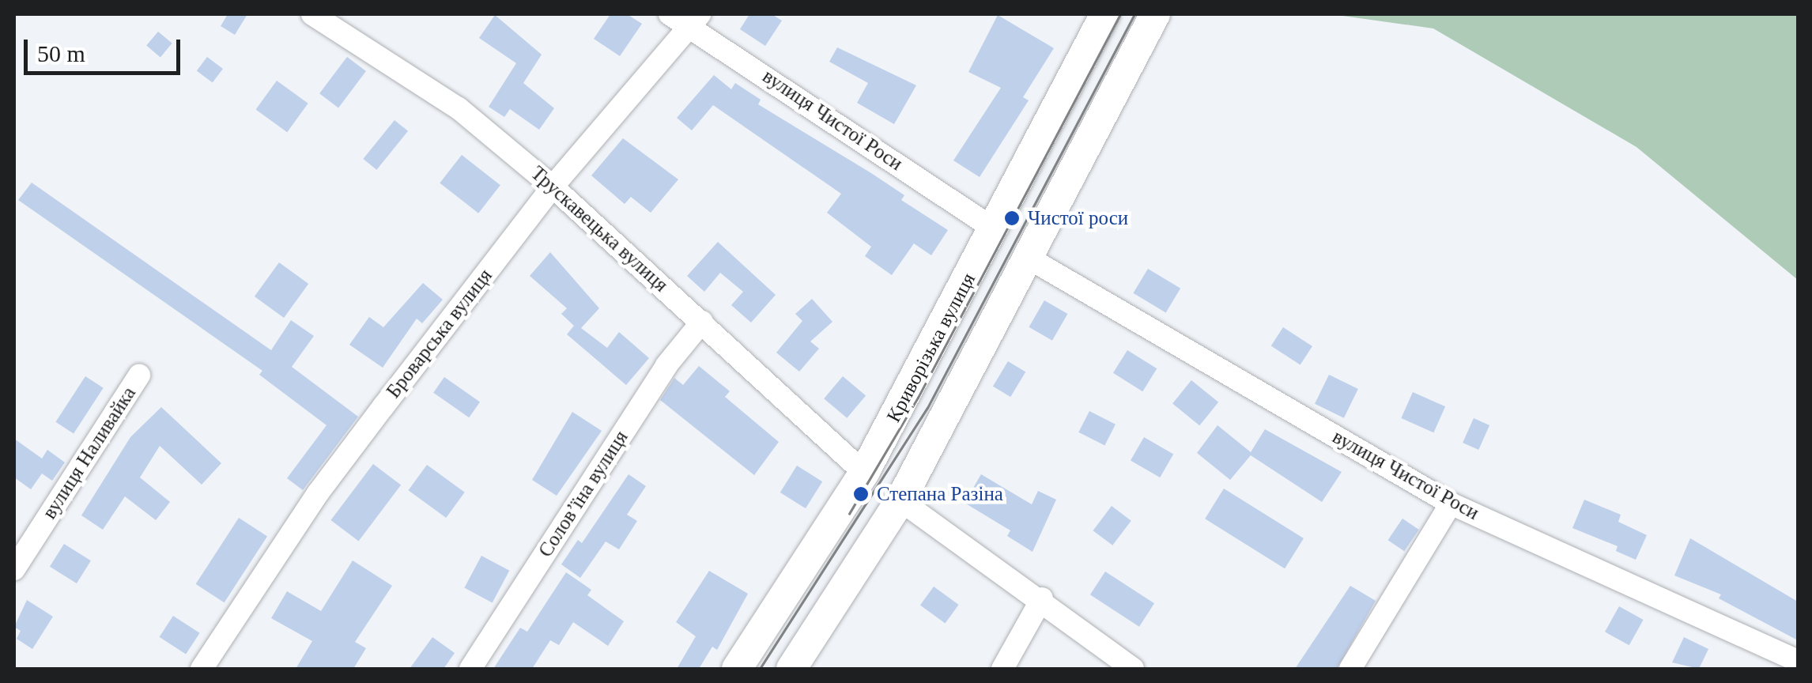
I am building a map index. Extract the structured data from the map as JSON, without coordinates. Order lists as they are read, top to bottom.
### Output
{
  "streets": {
    "main road": ["Криворізька вулиця"],
    "street": [
      "вулиця Чистої Роси",
      "Трускавецька вулиця",
      "Броварська вулиця",
      "вулиця Наливайка",
      "Соловʼїна вулиця"
    ]
  },
  "crossings": [
    ["вулиця Чистої Роси", "Броварська вулиця"],
    ["вулиця Чистої Роси", "Криворізька вулиця"],
    ["Трускавецька вулиця", "Броварська вулиця"],
    ["Трускавецька вулиця", "Криворізька вулиця"],
    ["Трускавецька вулиця", "Соловʼїна вулиця"]
  ],
  "places": ["Чистої роси", "Степана Разіна"],
  "scale_bar": "50 m"
}
